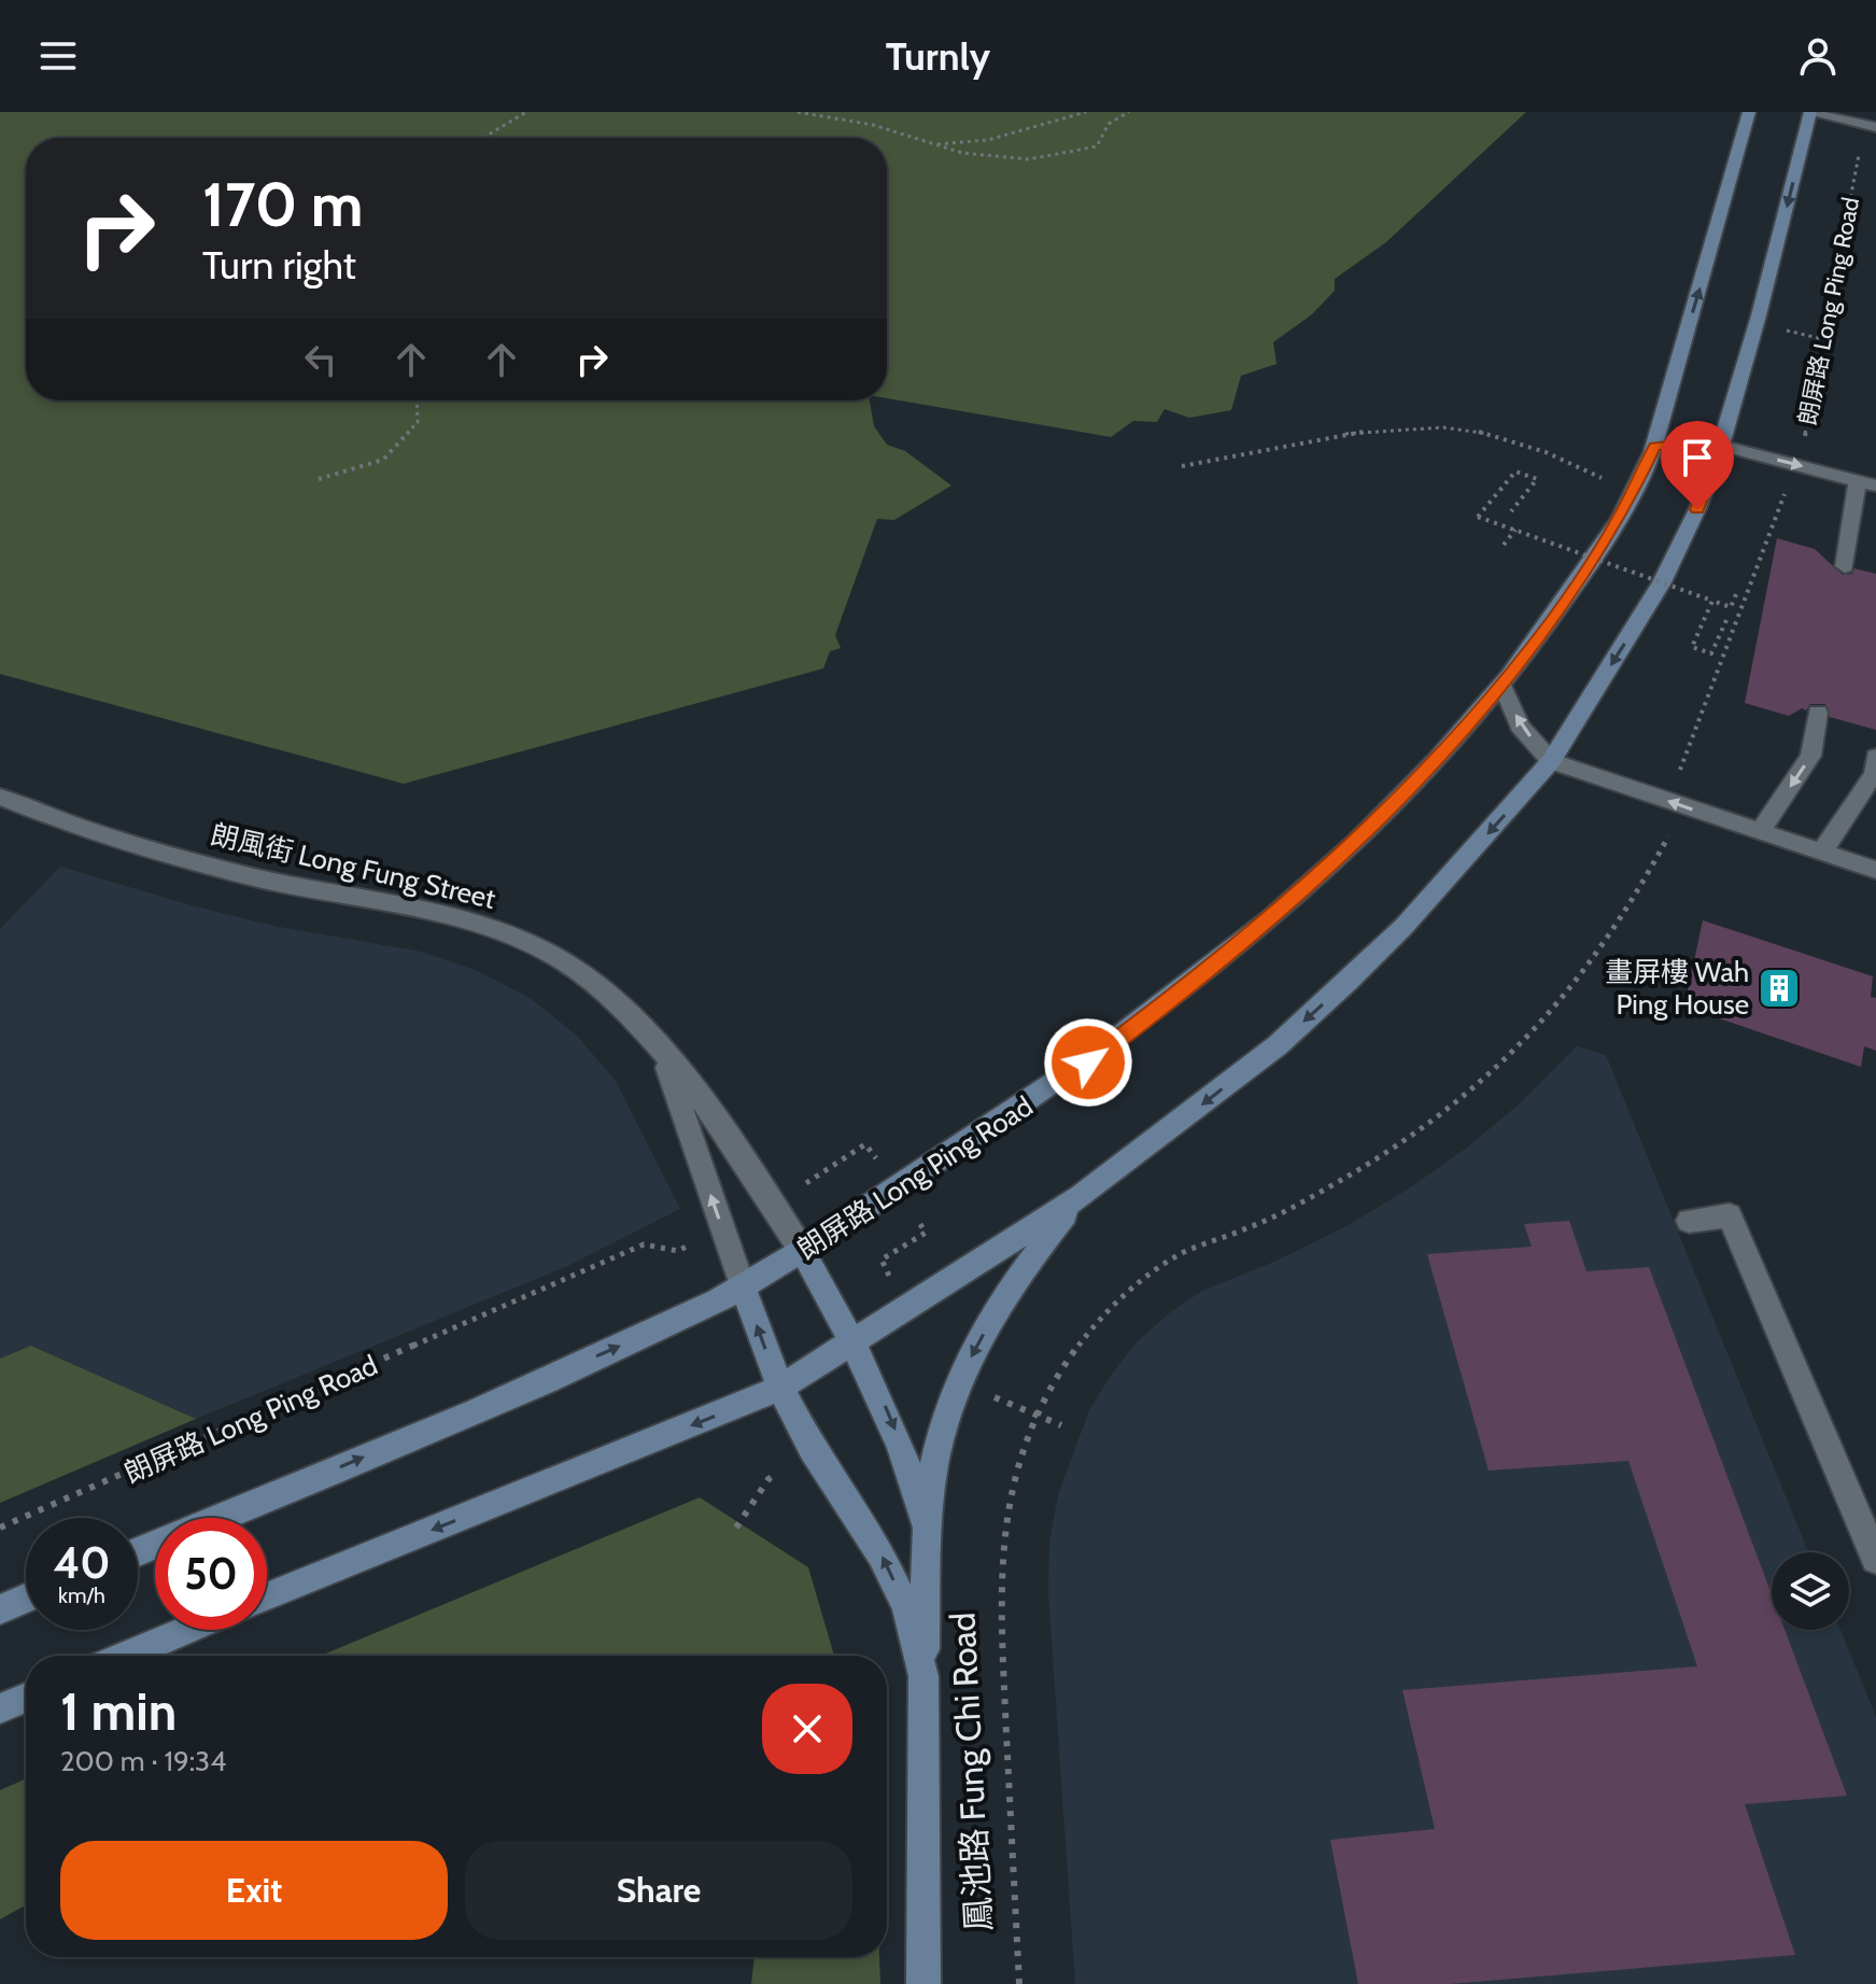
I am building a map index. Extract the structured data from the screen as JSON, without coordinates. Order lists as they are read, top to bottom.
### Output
{
  "streets": {
    "main road": ["朗屏路 Long Ping Road", "鳳池路 Fung Chi Road"],
    "street": ["朗風街 Long Fung Street"]
  },
  "crossings": [
    ["朗屏路 Long Ping Road", "朗風街 Long Fung Street"],
    ["朗屏路 Long Ping Road", "鳳池路 Fung Chi Road"],
    ["朗風街 Long Fung Street", "鳳池路 Fung Chi Road"]
  ],
  "places": {
    "building": ["畫屏樓 Wah Ping House"]
  },
  "page": {
    "header": "Turnly",
    "turn": ["170 m", "Turn right"],
    "speed": "40 km/h",
    "limit": "50",
    "heading": ["1 min", "200 m · 19:34"],
    "buttons": ["Exit", "Share"]
  }
}
